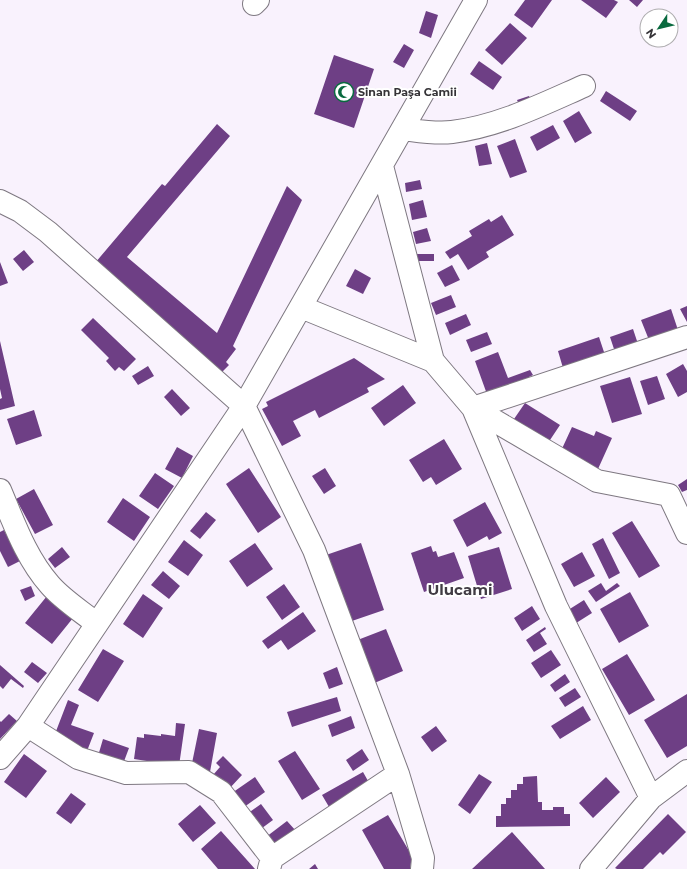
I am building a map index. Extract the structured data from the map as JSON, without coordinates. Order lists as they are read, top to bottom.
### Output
{
  "districts": ["Ulucami"],
  "places": {
    "mosque": ["Sinan Paşa Camii"]
  },
  "north": "bottom left"
}
